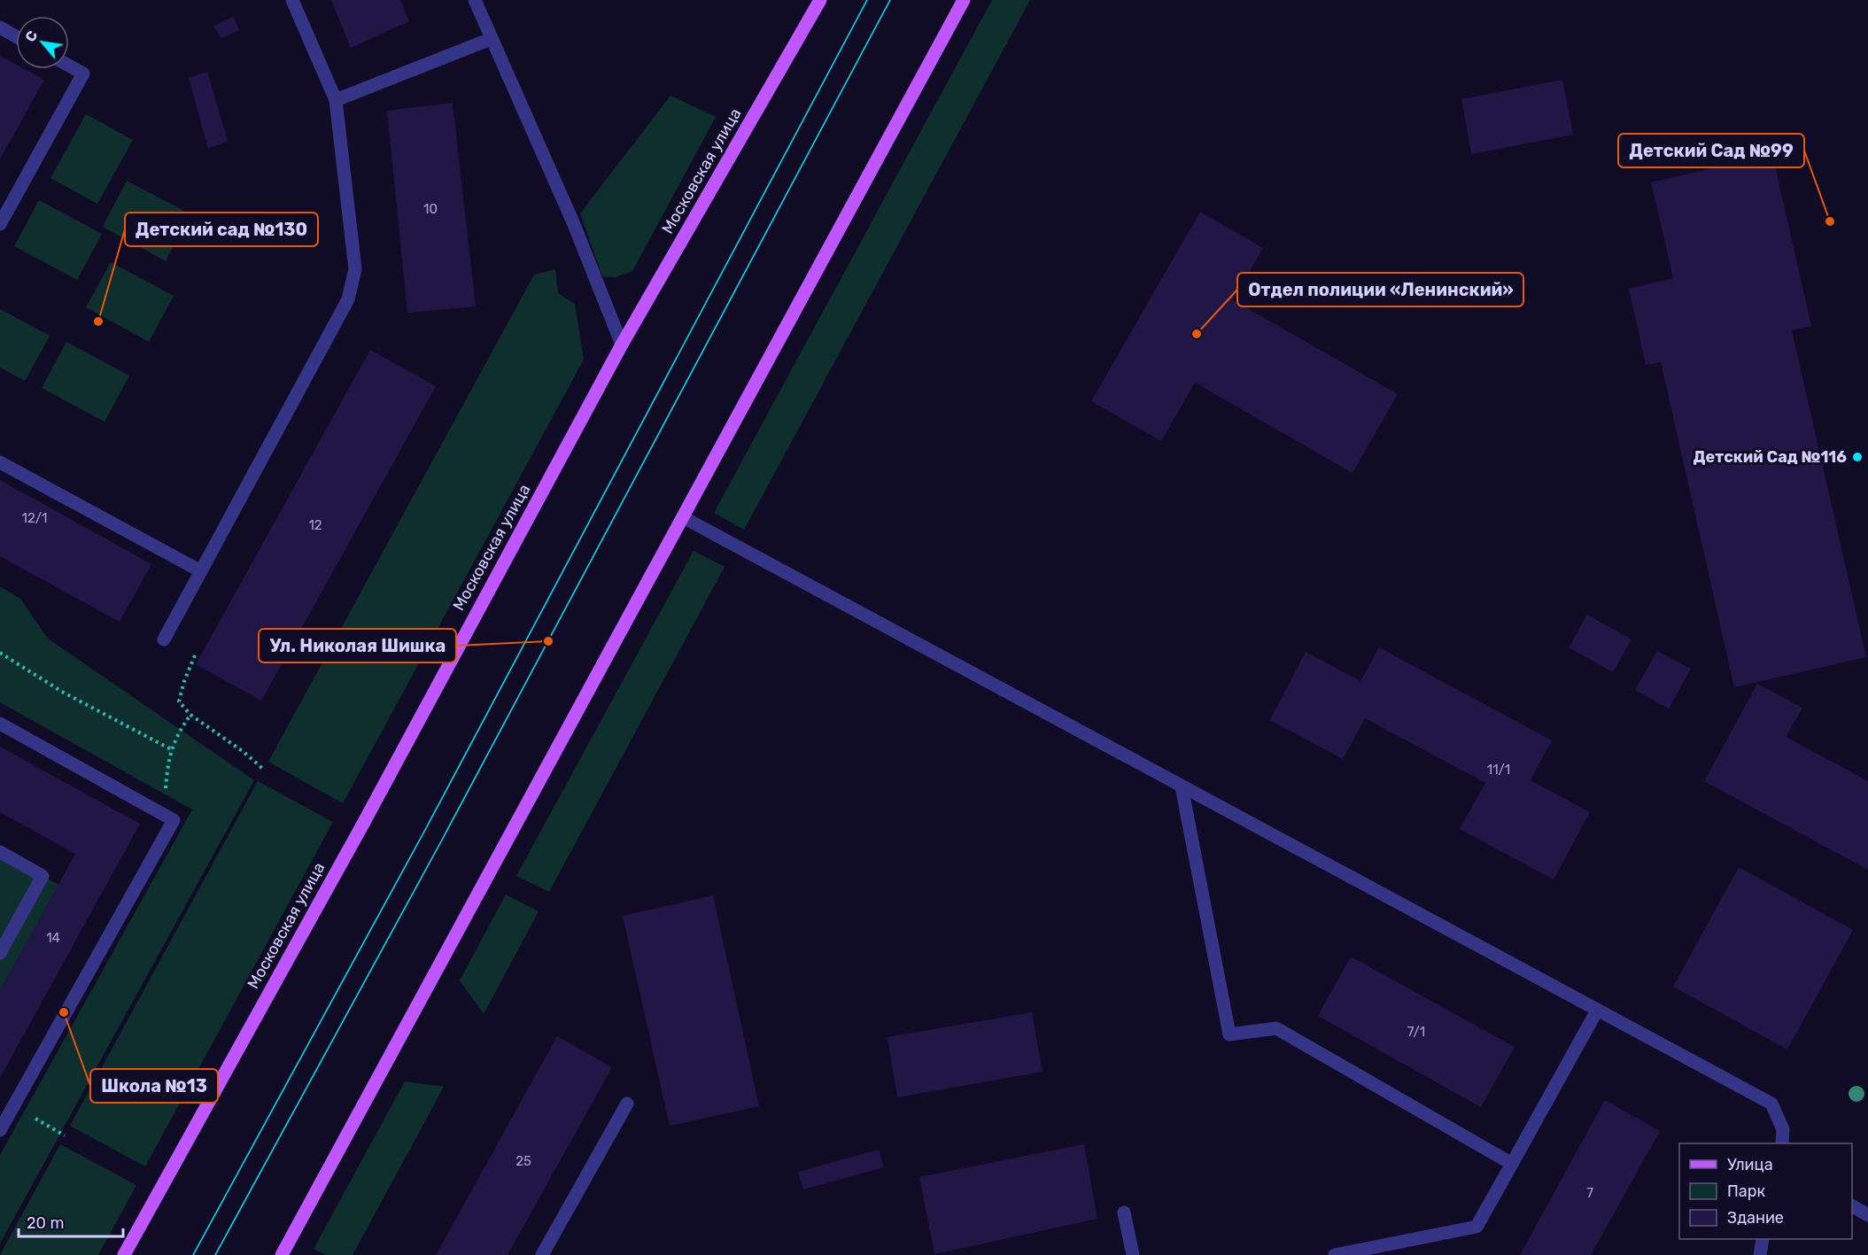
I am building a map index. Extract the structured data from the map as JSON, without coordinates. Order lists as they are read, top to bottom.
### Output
{
  "streets": {
    "main road": ["Московская улица"]
  },
  "places": [
    "Детский Сад №99",
    "Детский сад №130",
    "Отдел полиции «Ленинский»",
    "Детский Сад №116",
    "Ул. Николая Шишка",
    "Школа №13"
  ],
  "house_numbers": [
    "10",
    "12/1",
    "12",
    "11/1",
    "14",
    "7/1",
    "25",
    "7"
  ],
  "legend": ["Улица", "Парк", "Здание"],
  "scale_bar": "20 m",
  "north": "top left"
}
